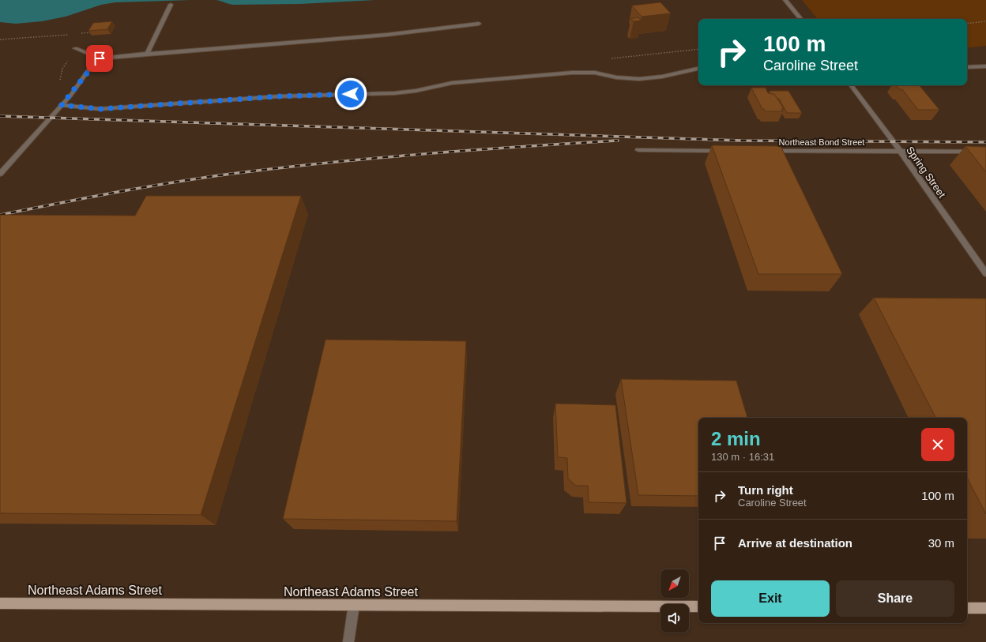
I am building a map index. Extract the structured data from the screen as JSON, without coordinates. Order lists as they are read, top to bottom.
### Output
{
  "streets": {
    "main road": ["Northeast Adams Street"],
    "street": ["Northeast Bond Street", "Spring Street"]
  },
  "crossings": [
    ["Northeast Bond Street", "Spring Street"]
  ],
  "north": "bottom left",
  "page": {
    "turn": ["100 m", "Caroline Street"],
    "heading": ["2 min", "130 m · 16:31"],
    "list": [
      {
        "name": "Turn right",
        "note": "Caroline Street",
        "value": "100 m"
      },
      {
        "name": "Arrive at destination",
        "value": "30 m"
      }
    ],
    "buttons": ["Exit", "Share"]
  }
}
